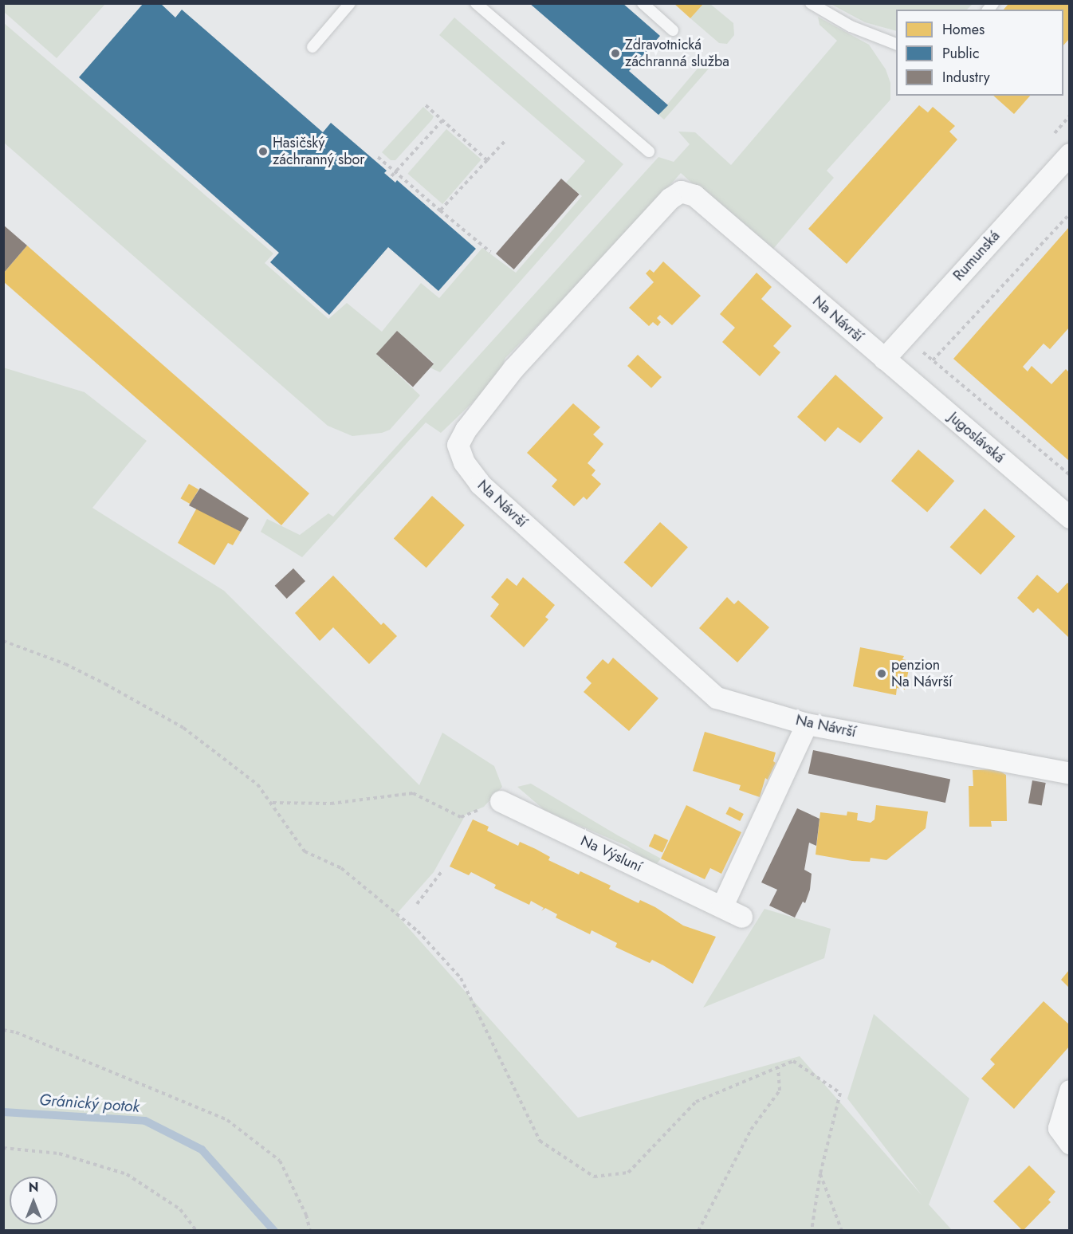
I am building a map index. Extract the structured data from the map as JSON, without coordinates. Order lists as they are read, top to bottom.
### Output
{
  "streets": {
    "street": [
      "Rumunská",
      "Na Návrší",
      "Jugoslávská",
      "Na Výsluní"
    ]
  },
  "crossings": [
    ["Rumunská", "Na Návrší"],
    ["Rumunská", "Jugoslávská"],
    ["Na Návrší", "Jugoslávská"]
  ],
  "water": ["Gránický potok"],
  "places": ["Zdravotnická záchranná služba", "Hasičský záchranný sbor", "penzion Na Návrší"],
  "legend": ["Homes", "Public", "Industry"],
  "north": "top"
}
